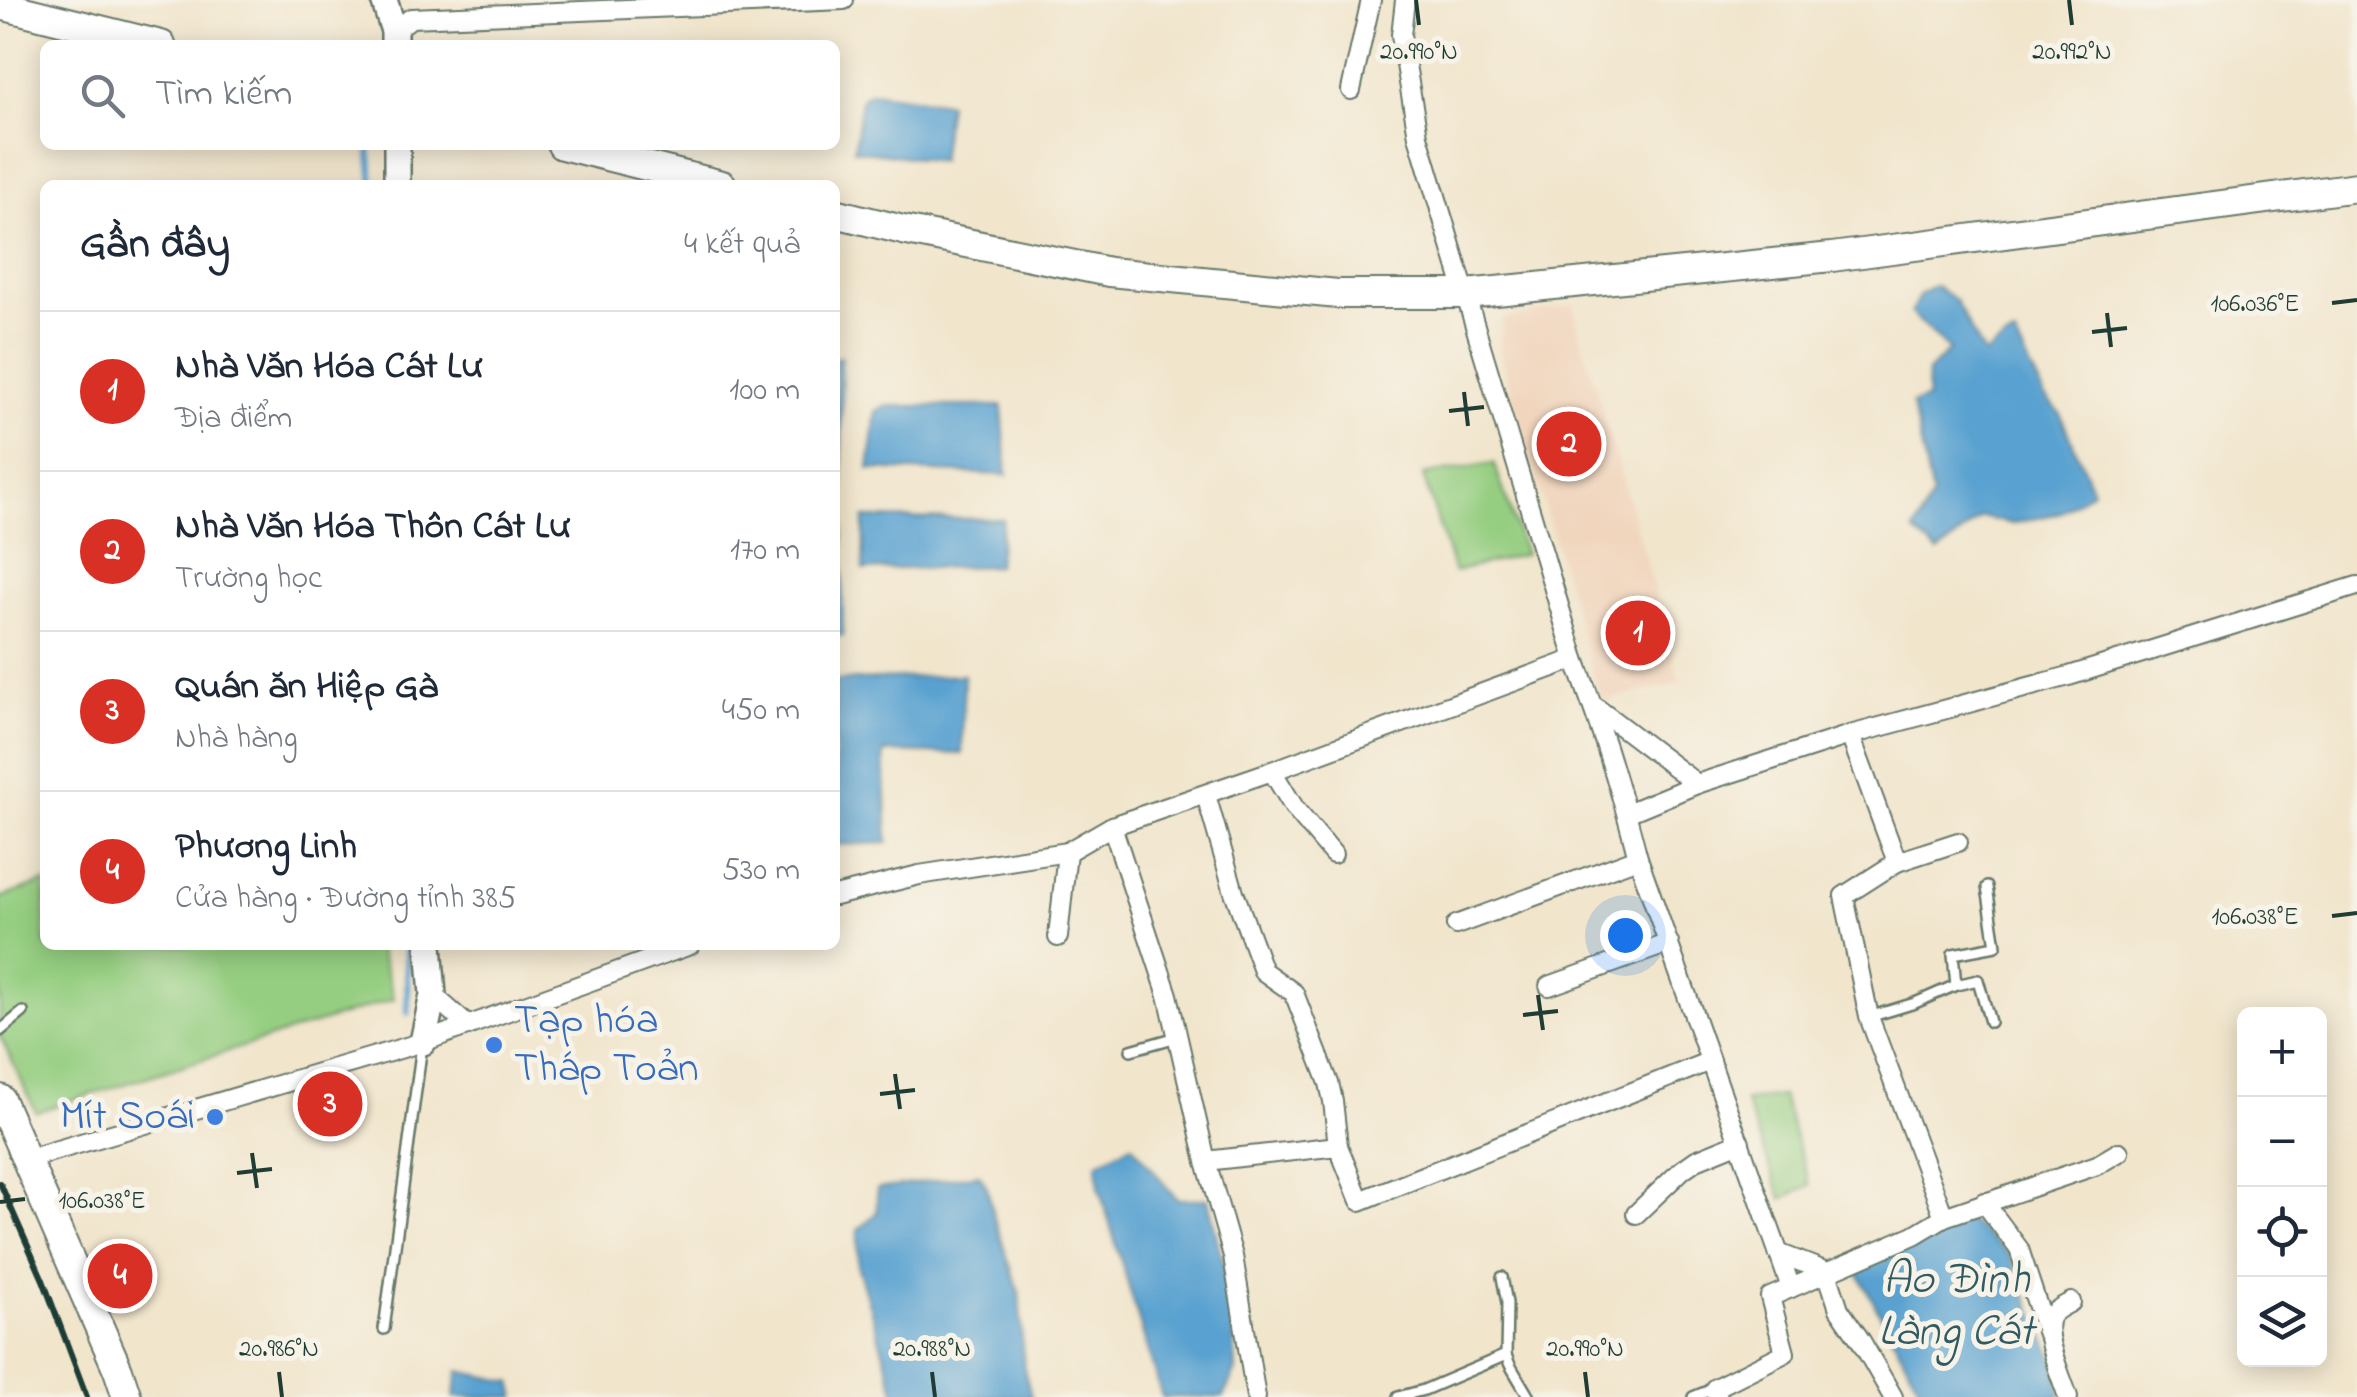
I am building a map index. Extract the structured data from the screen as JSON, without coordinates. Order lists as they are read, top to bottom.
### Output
{
  "water": ["Ao Đình Làng Cát"],
  "places": ["Tạp hóa Tháp Toản", "Mít Soái"],
  "page": {
    "search": "Tìm kiếm",
    "heading": ["Gần đây", "4 kết quả"],
    "list": [
      {
        "mark": "1",
        "name": "Nhà Văn Hóa Cát Lư",
        "note": "Địa điểm",
        "value": "100 m"
      },
      {
        "mark": "2",
        "name": "Nhà Văn Hóa Thôn Cát Lư",
        "note": "Trường học",
        "value": "170 m"
      },
      {
        "mark": "3",
        "name": "Quán ăn Hiệp Gà",
        "note": "Nhà hàng",
        "value": "450 m"
      },
      {
        "mark": "4",
        "name": "Phương Linh",
        "note": "Cửa hàng · Đường tỉnh 385",
        "value": "530 m"
      }
    ],
    "pins": [
      "2",
      "1",
      "3",
      "4"
    ],
    "map_buttons": ["+", "−"]
  },
  "coordinates": [
    "20.990°N",
    "20.992°N",
    "106.036°E",
    "106.038°E",
    "20.986°N",
    "20.988°N"
  ]
}
